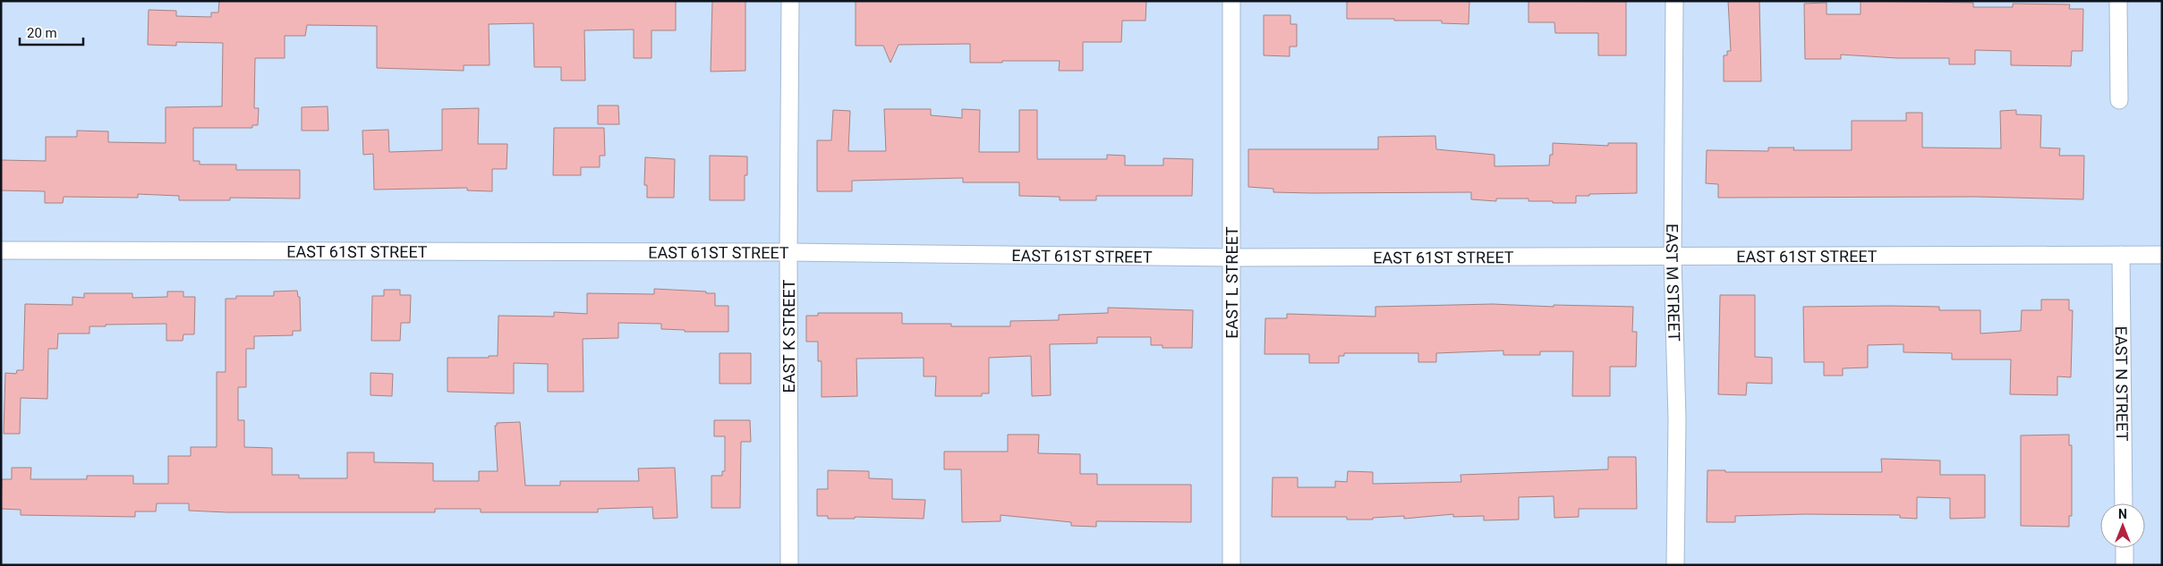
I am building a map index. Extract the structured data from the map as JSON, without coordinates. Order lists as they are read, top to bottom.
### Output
{
  "streets": {
    "street": [
      "EAST 61ST STREET",
      "EAST L STREET",
      "EAST M STREET",
      "EAST K STREET",
      "EAST N STREET"
    ]
  },
  "crossings": [
    ["EAST 61ST STREET", "EAST L STREET"],
    ["EAST 61ST STREET", "EAST M STREET"],
    ["EAST 61ST STREET", "EAST K STREET"],
    ["EAST 61ST STREET", "EAST N STREET"]
  ],
  "scale_bar": "20 m",
  "north": "top"
}
